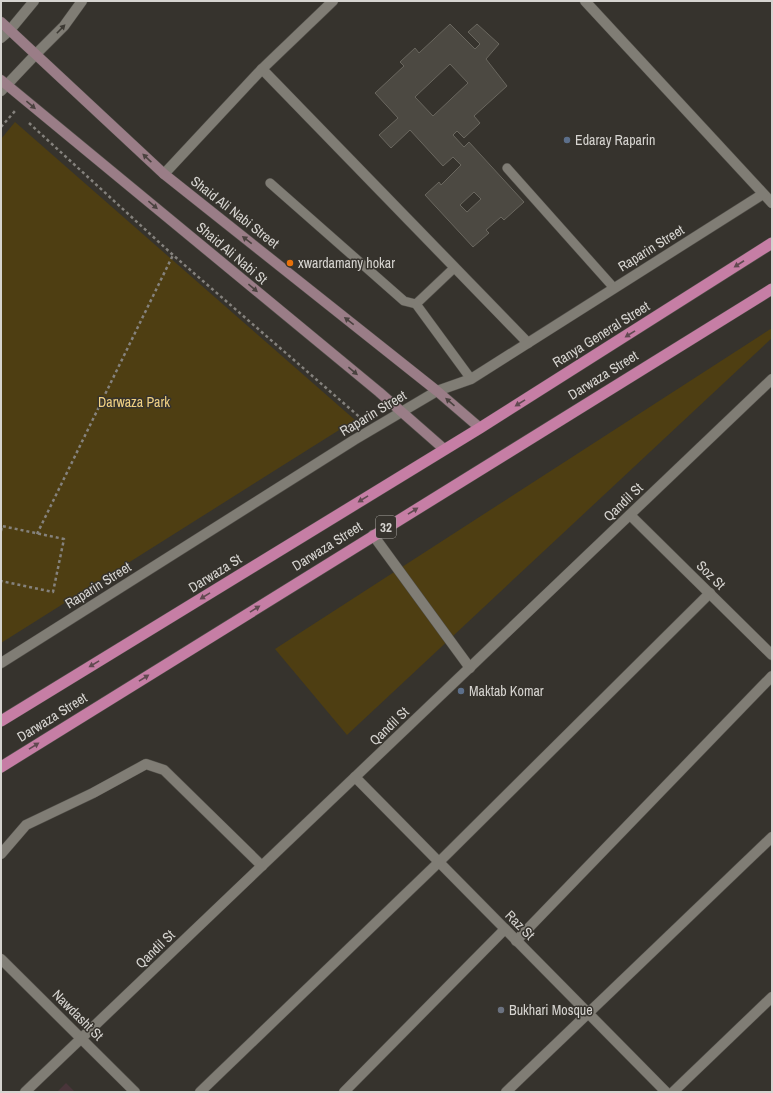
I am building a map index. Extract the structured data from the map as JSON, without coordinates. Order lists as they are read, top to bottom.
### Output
{
  "streets": {
    "highway": [
      "Ranya General Street",
      "Darwaza Street",
      "32",
      "Darwaza St"
    ],
    "main road": ["Shaid Ali Nabi Street", "Shaid Ali Nabi St"],
    "street": [
      "Raparin Street",
      "Qandil St",
      "Soz St",
      "Raz St",
      "Nawdasht St"
    ]
  },
  "crossings": [
    ["Shaid Ali Nabi Street", "Raparin Street"],
    ["Shaid Ali Nabi Street", "Ranya General Street"],
    ["Raparin Street", "Shaid Ali Nabi St"],
    ["Shaid Ali Nabi St", "Ranya General Street"],
    ["Shaid Ali Nabi St", "Darwaza St"],
    ["Ranya General Street", "Darwaza St"],
    ["Qandil St", "Soz St"],
    ["Qandil St", "Raz St"],
    ["Qandil St", "Nawdasht St"]
  ],
  "one_way": [
    "Shaid Ali Nabi Street",
    "Shaid Ali Nabi St",
    "Ranya General Street",
    "Darwaza Street",
    "Darwaza St"
  ],
  "parks": ["Darwaza Park"],
  "places": [
    "Edaray Raparin",
    "xwardamany hokar",
    "Maktab Komar",
    "Bukhari Mosque"
  ]
}
